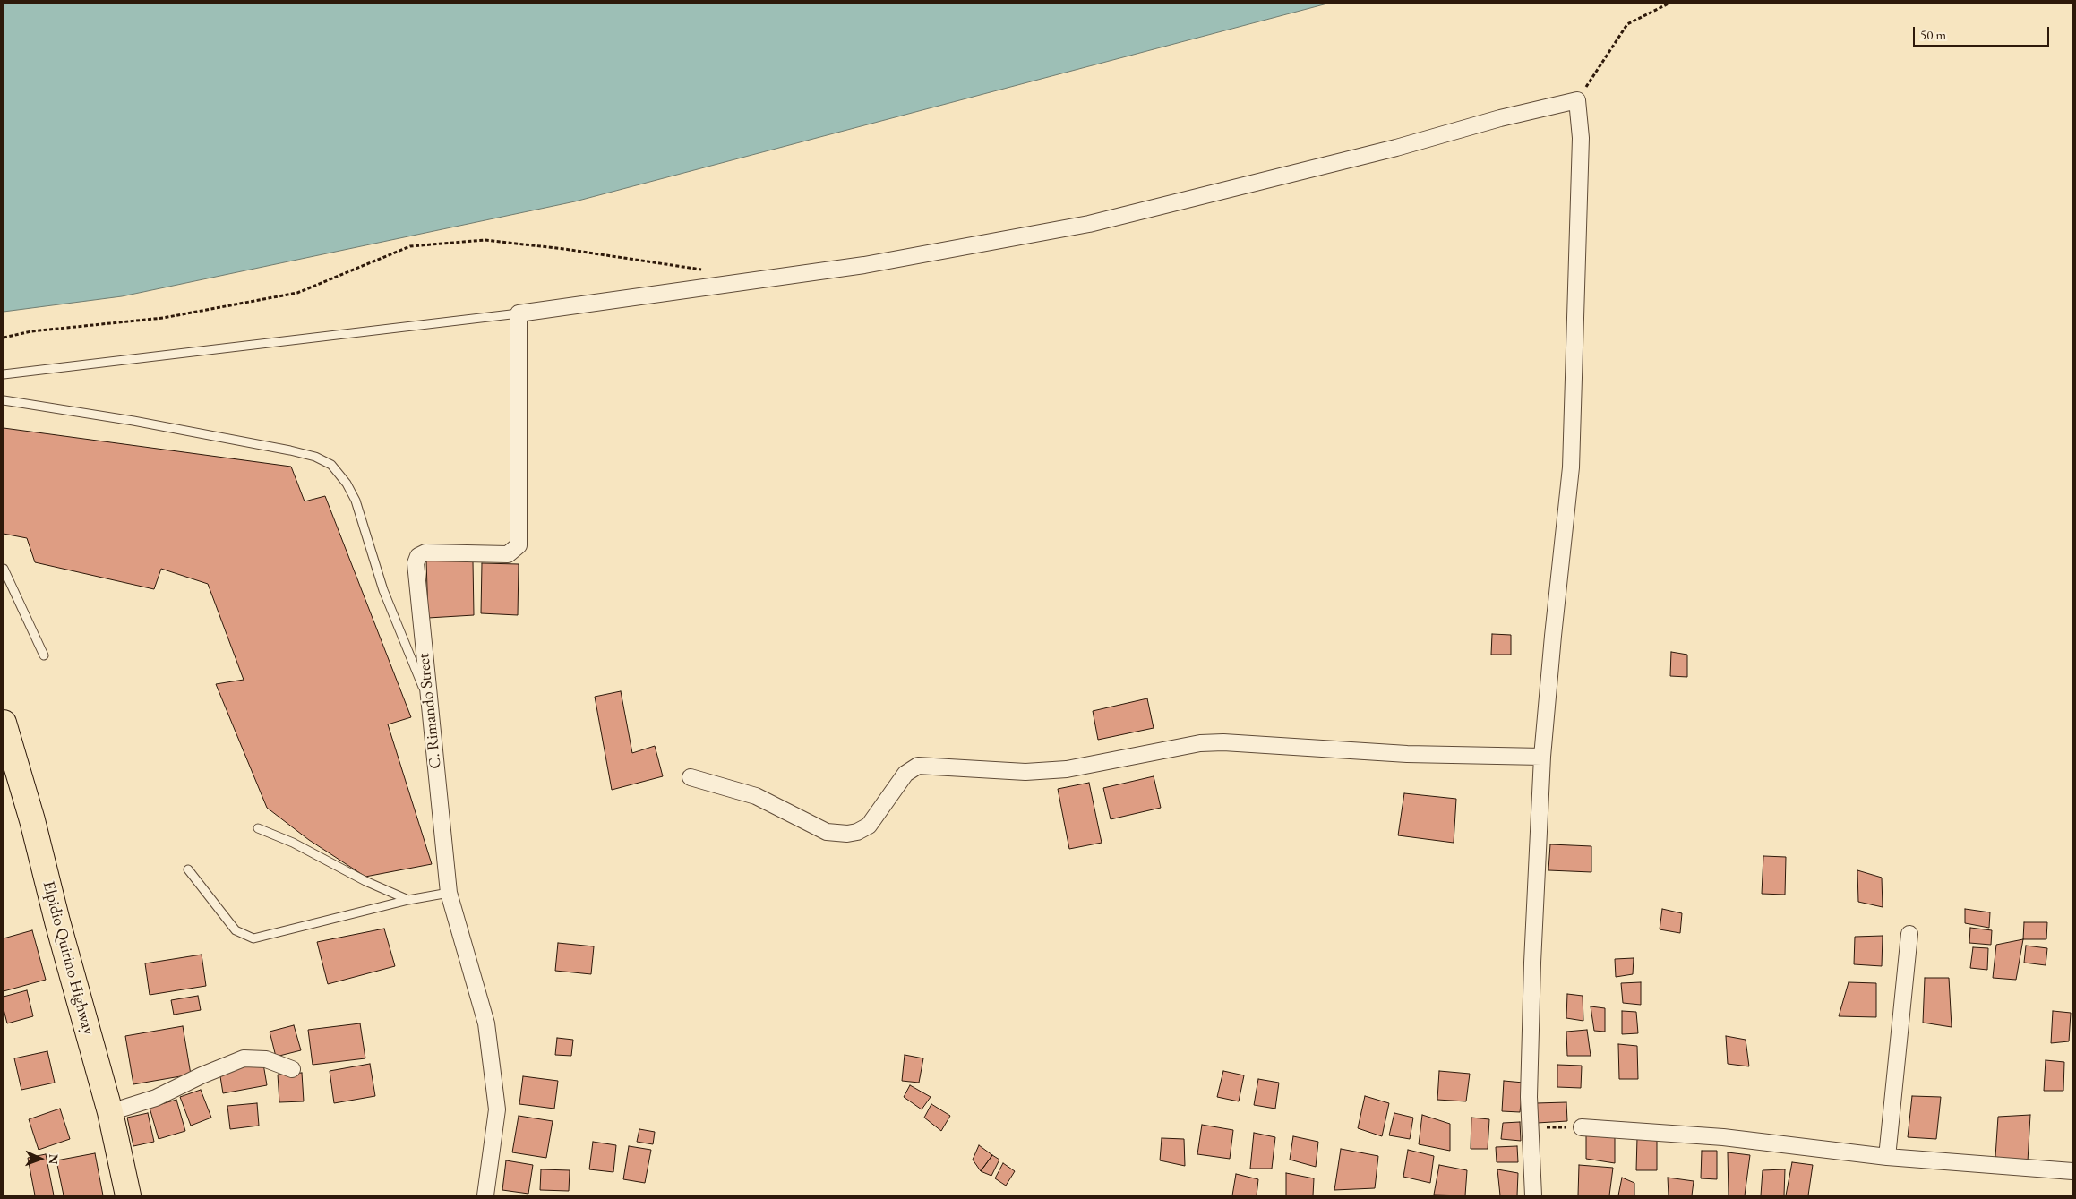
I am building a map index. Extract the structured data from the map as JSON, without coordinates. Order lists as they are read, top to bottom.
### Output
{
  "streets": {
    "highway": ["Elpidio Quirino Highway"],
    "street": ["C. Rimando Street"]
  },
  "scale_bar": "50 m",
  "north": "right"
}
